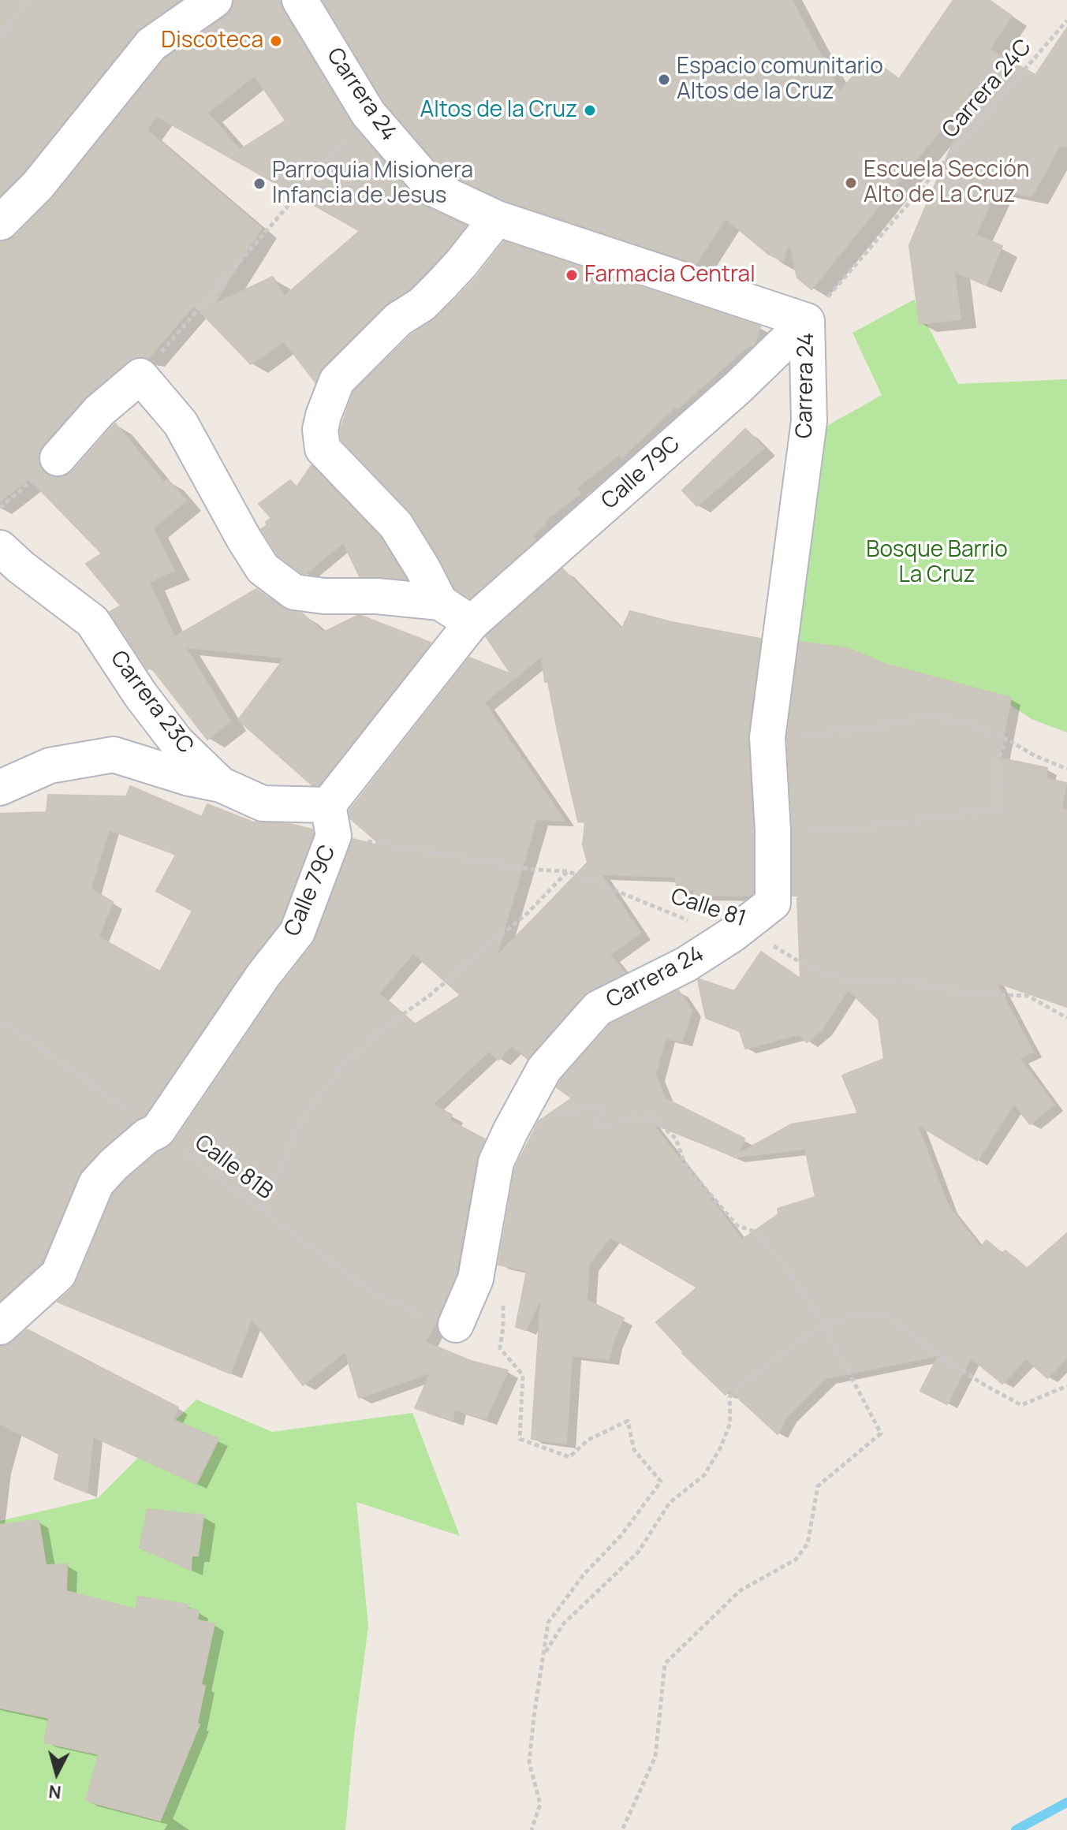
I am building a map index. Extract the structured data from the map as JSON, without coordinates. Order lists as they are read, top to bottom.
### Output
{
  "streets": {
    "street": ["Carrera 24", "Calle 79C", "Carrera 23C"],
    "path": ["Carrera 24C", "Calle 81", "Calle 81B"]
  },
  "crossings": [
    ["Carrera 24C", "Carrera 24"],
    ["Carrera 24C", "Calle 79C"],
    ["Carrera 24", "Calle 79C"],
    ["Carrera 24", "Calle 81"],
    ["Carrera 24", "Calle 81B"],
    ["Calle 79C", "Carrera 23C"],
    ["Calle 79C", "Calle 81"],
    ["Calle 79C", "Calle 81B"],
    ["Carrera 23C", "Calle 81"]
  ],
  "parks": ["Bosque Barrio La Cruz"],
  "places": [
    "Discoteca",
    "Espacio comunitario Altos de la Cruz",
    "Altos de la Cruz",
    "Escuela Sección Alto de La Cruz",
    "Parroquia Misionera Infancia de Jesus",
    "Farmacia Central"
  ],
  "north": "bottom"
}
